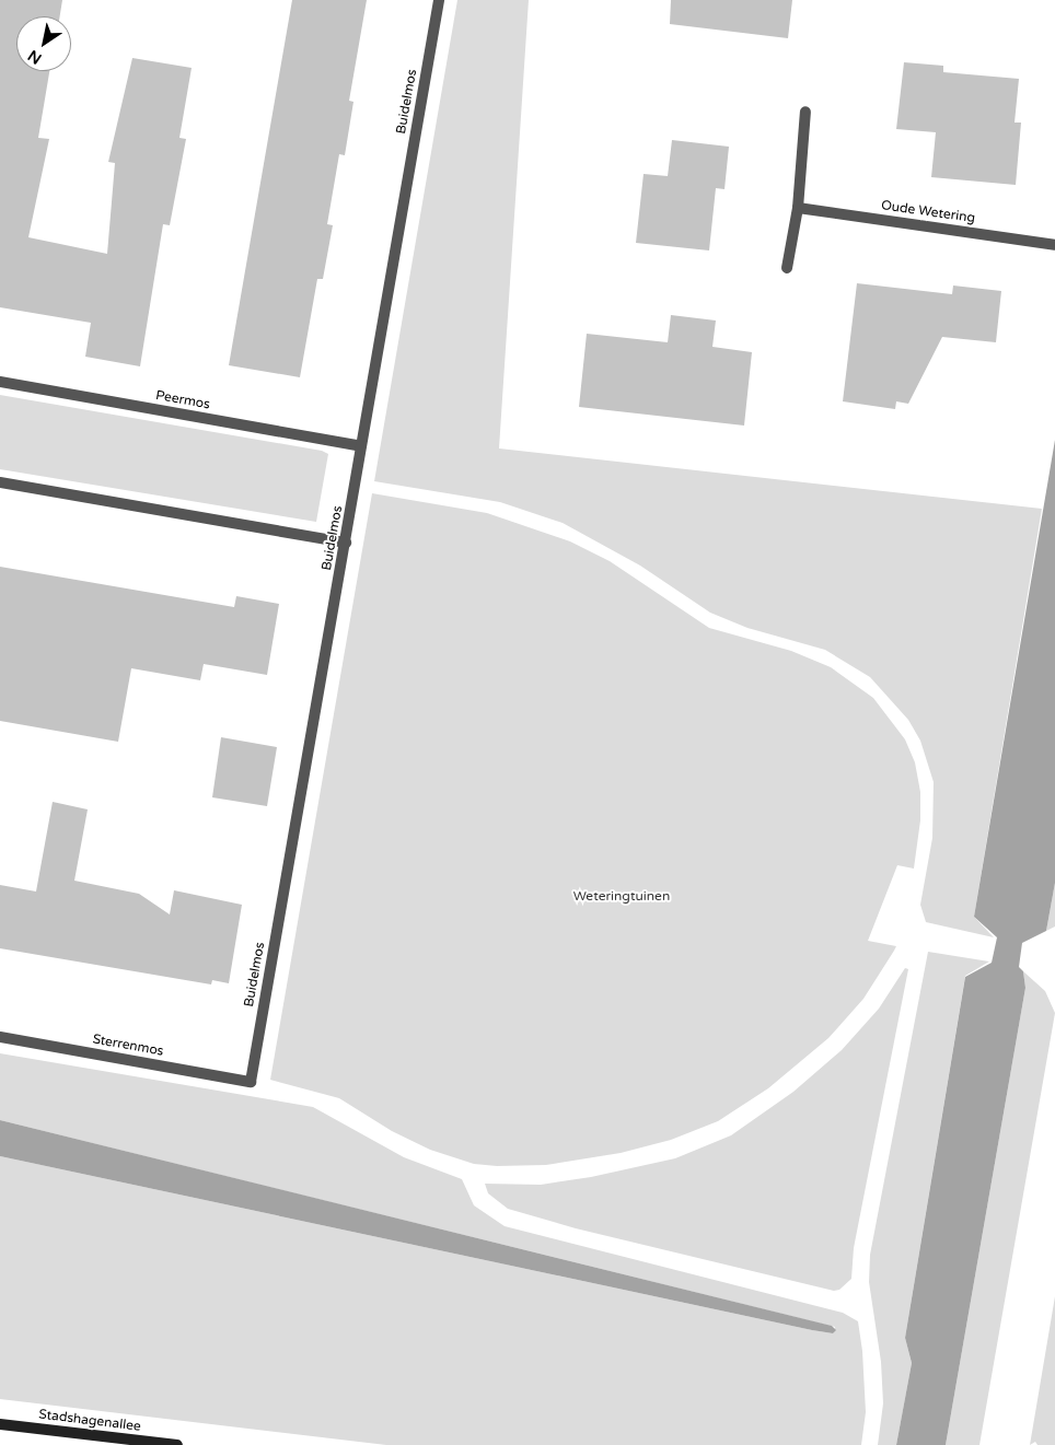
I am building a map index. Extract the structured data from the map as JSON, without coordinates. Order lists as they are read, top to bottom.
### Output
{
  "streets": {
    "main road": ["Stadshagenallee"],
    "street": [
      "Buidelmos",
      "Oude Wetering",
      "Peermos",
      "Sterrenmos"
    ]
  },
  "crossings": [
    ["Buidelmos", "Peermos"],
    ["Buidelmos", "Sterrenmos"]
  ],
  "parks": ["Weteringtuinen"],
  "north": "bottom left"
}
